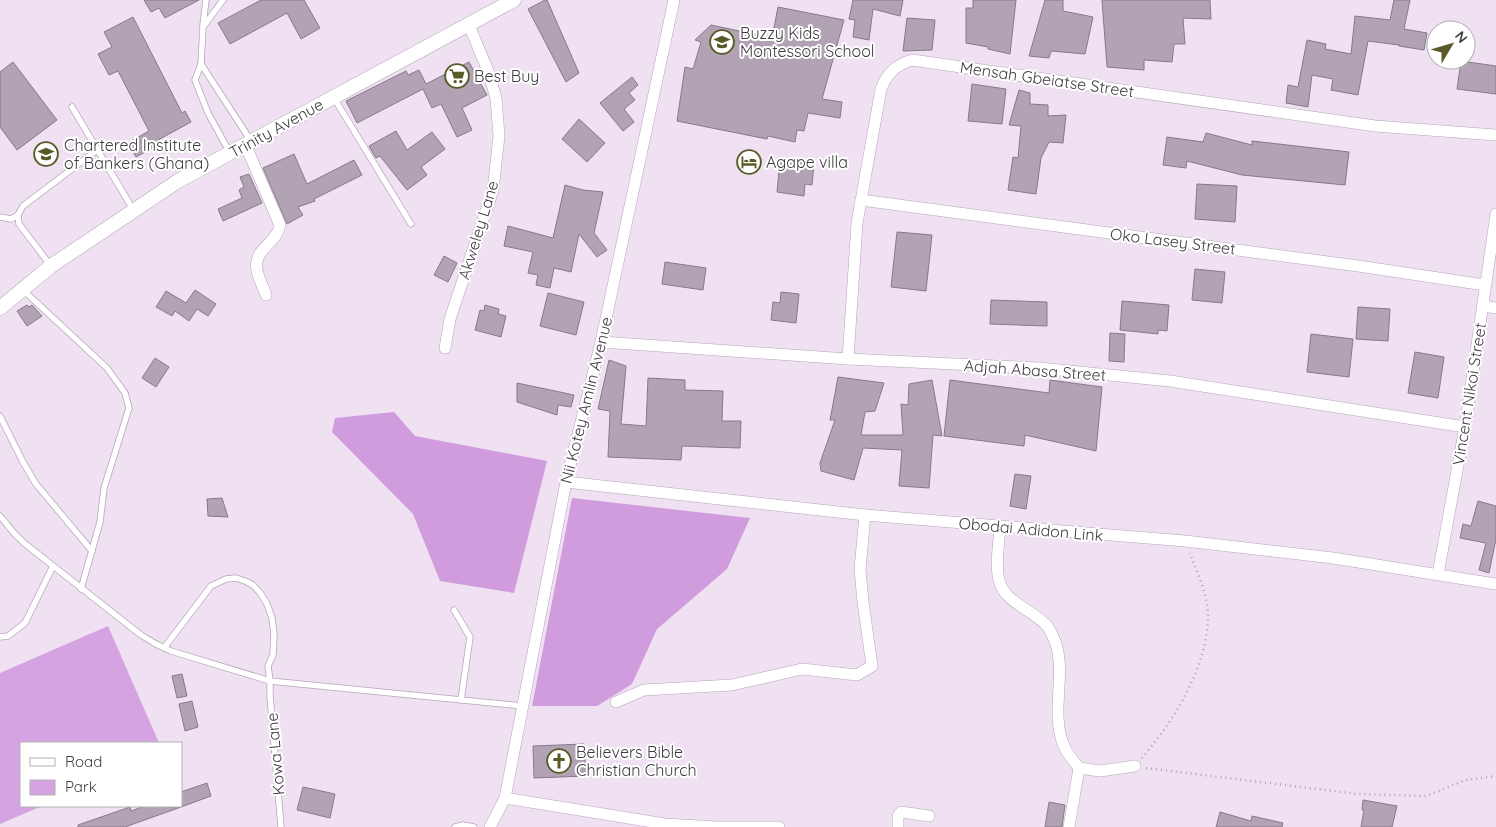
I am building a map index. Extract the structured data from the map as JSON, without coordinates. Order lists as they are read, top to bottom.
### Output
{
  "streets": {
    "street": [
      "Mensah Gbeiatse Street",
      "Trinity Avenue",
      "Akweley Lane",
      "Oko Lasey Street",
      "Adjah Abasa Street",
      "Vincent Nikoi Street",
      "Nii Kotey Amlin Avenue",
      "Obodai Adidon Link"
    ],
    "lane": ["Kowa Lane"]
  },
  "crossings": [
    ["Mensah Gbeiatse Street", "Oko Lasey Street"],
    ["Mensah Gbeiatse Street", "Adjah Abasa Street"],
    ["Trinity Avenue", "Akweley Lane"],
    ["Oko Lasey Street", "Vincent Nikoi Street"],
    ["Adjah Abasa Street", "Vincent Nikoi Street"],
    ["Adjah Abasa Street", "Nii Kotey Amlin Avenue"],
    ["Vincent Nikoi Street", "Obodai Adidon Link"],
    ["Nii Kotey Amlin Avenue", "Obodai Adidon Link"]
  ],
  "places": {
    "school or university": ["Buzzy Kids Montessori School", "Chartered Institute of Bankers (Ghana)"],
    "supermarket": ["Best Buy"],
    "hotel": ["Agape villa"],
    "church": ["Believers Bible Christian Church"]
  },
  "legend": ["Road", "Park"],
  "north": "top right"
}
